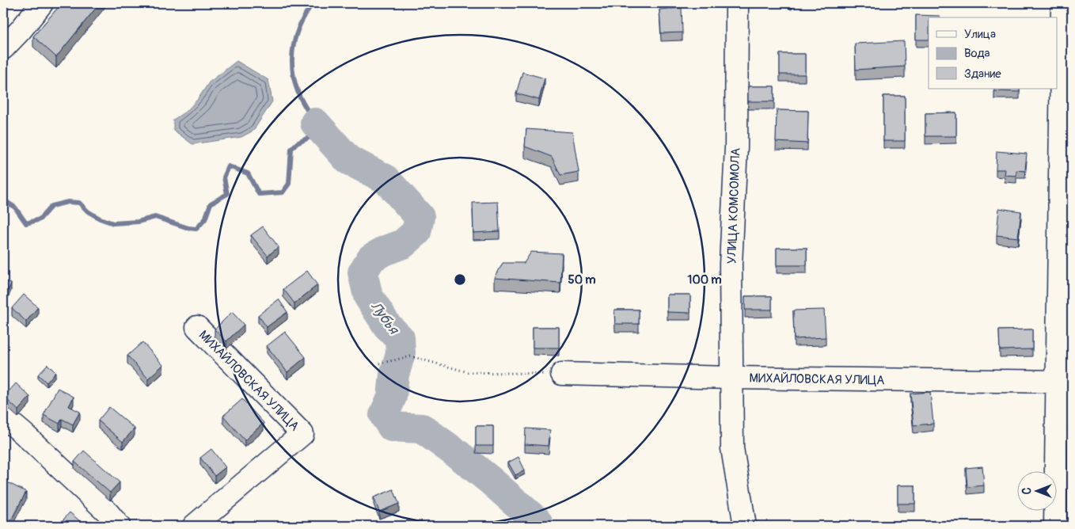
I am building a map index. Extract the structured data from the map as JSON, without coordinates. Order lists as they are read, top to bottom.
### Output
{
  "streets": {
    "street": ["УЛИЦА КОМСОМОЛА", "МИХАЙЛОВСКАЯ УЛИЦА"]
  },
  "crossings": [
    ["УЛИЦА КОМСОМОЛА", "МИХАЙЛОВСКАЯ УЛИЦА"]
  ],
  "water": ["Лубья"],
  "legend": ["Улица", "Вода", "Здание"],
  "north": "left",
  "rings": ["50 m", "100 m"]
}
